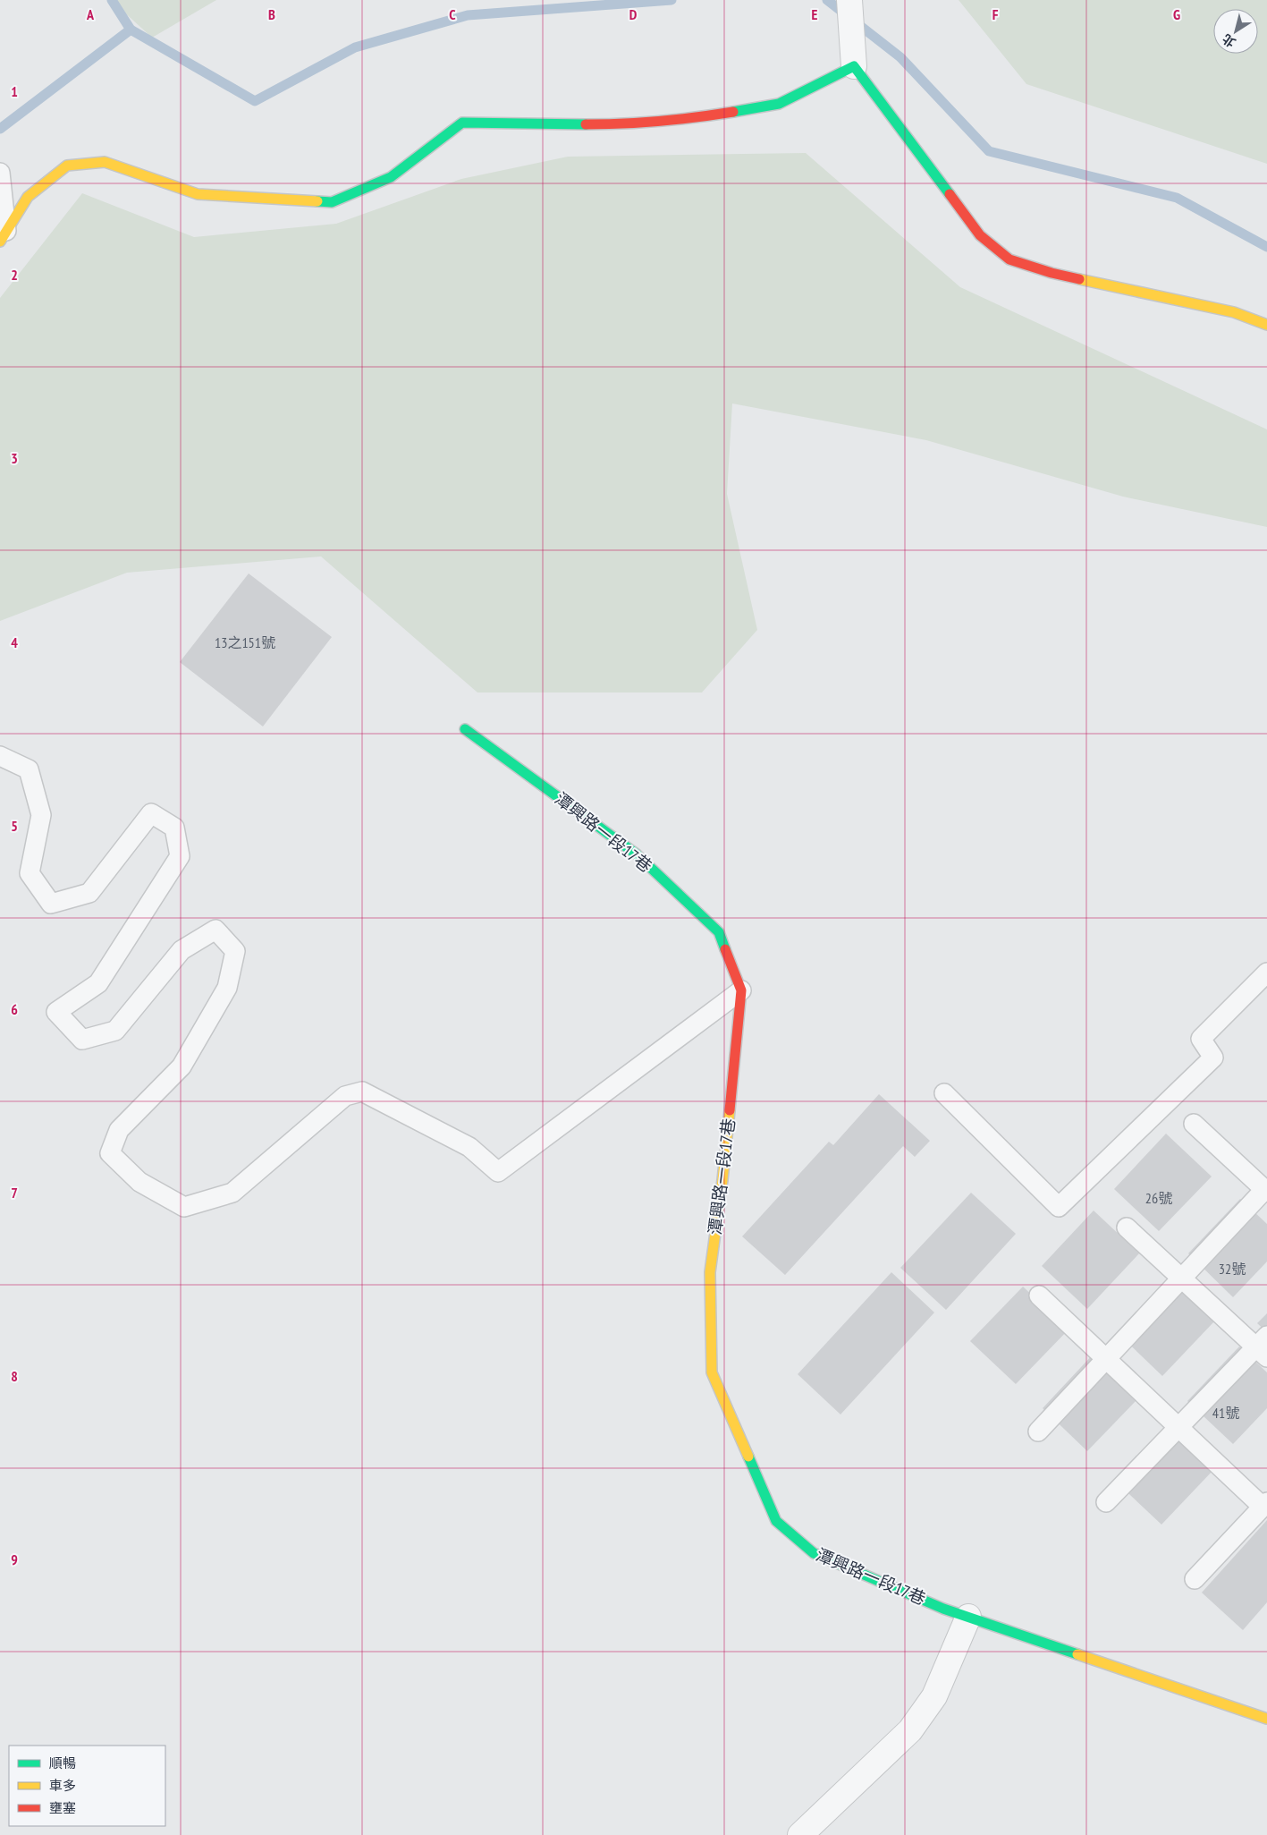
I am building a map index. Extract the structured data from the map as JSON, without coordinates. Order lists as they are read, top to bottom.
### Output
{
  "streets": {
    "street": ["潭興路一段17巷"]
  },
  "house_numbers": [
    "13之151號",
    "26號",
    "32號",
    "41號"
  ],
  "legend": ["順暢", "車多", "壅塞"],
  "north": "bottom left",
  "grid": {
    "columns": [
      "A",
      "B",
      "C",
      "D",
      "E",
      "F",
      "G"
    ],
    "rows": [
      "1",
      "2",
      "3",
      "4",
      "5",
      "6",
      "7",
      "8",
      "9"
    ]
  }
}
